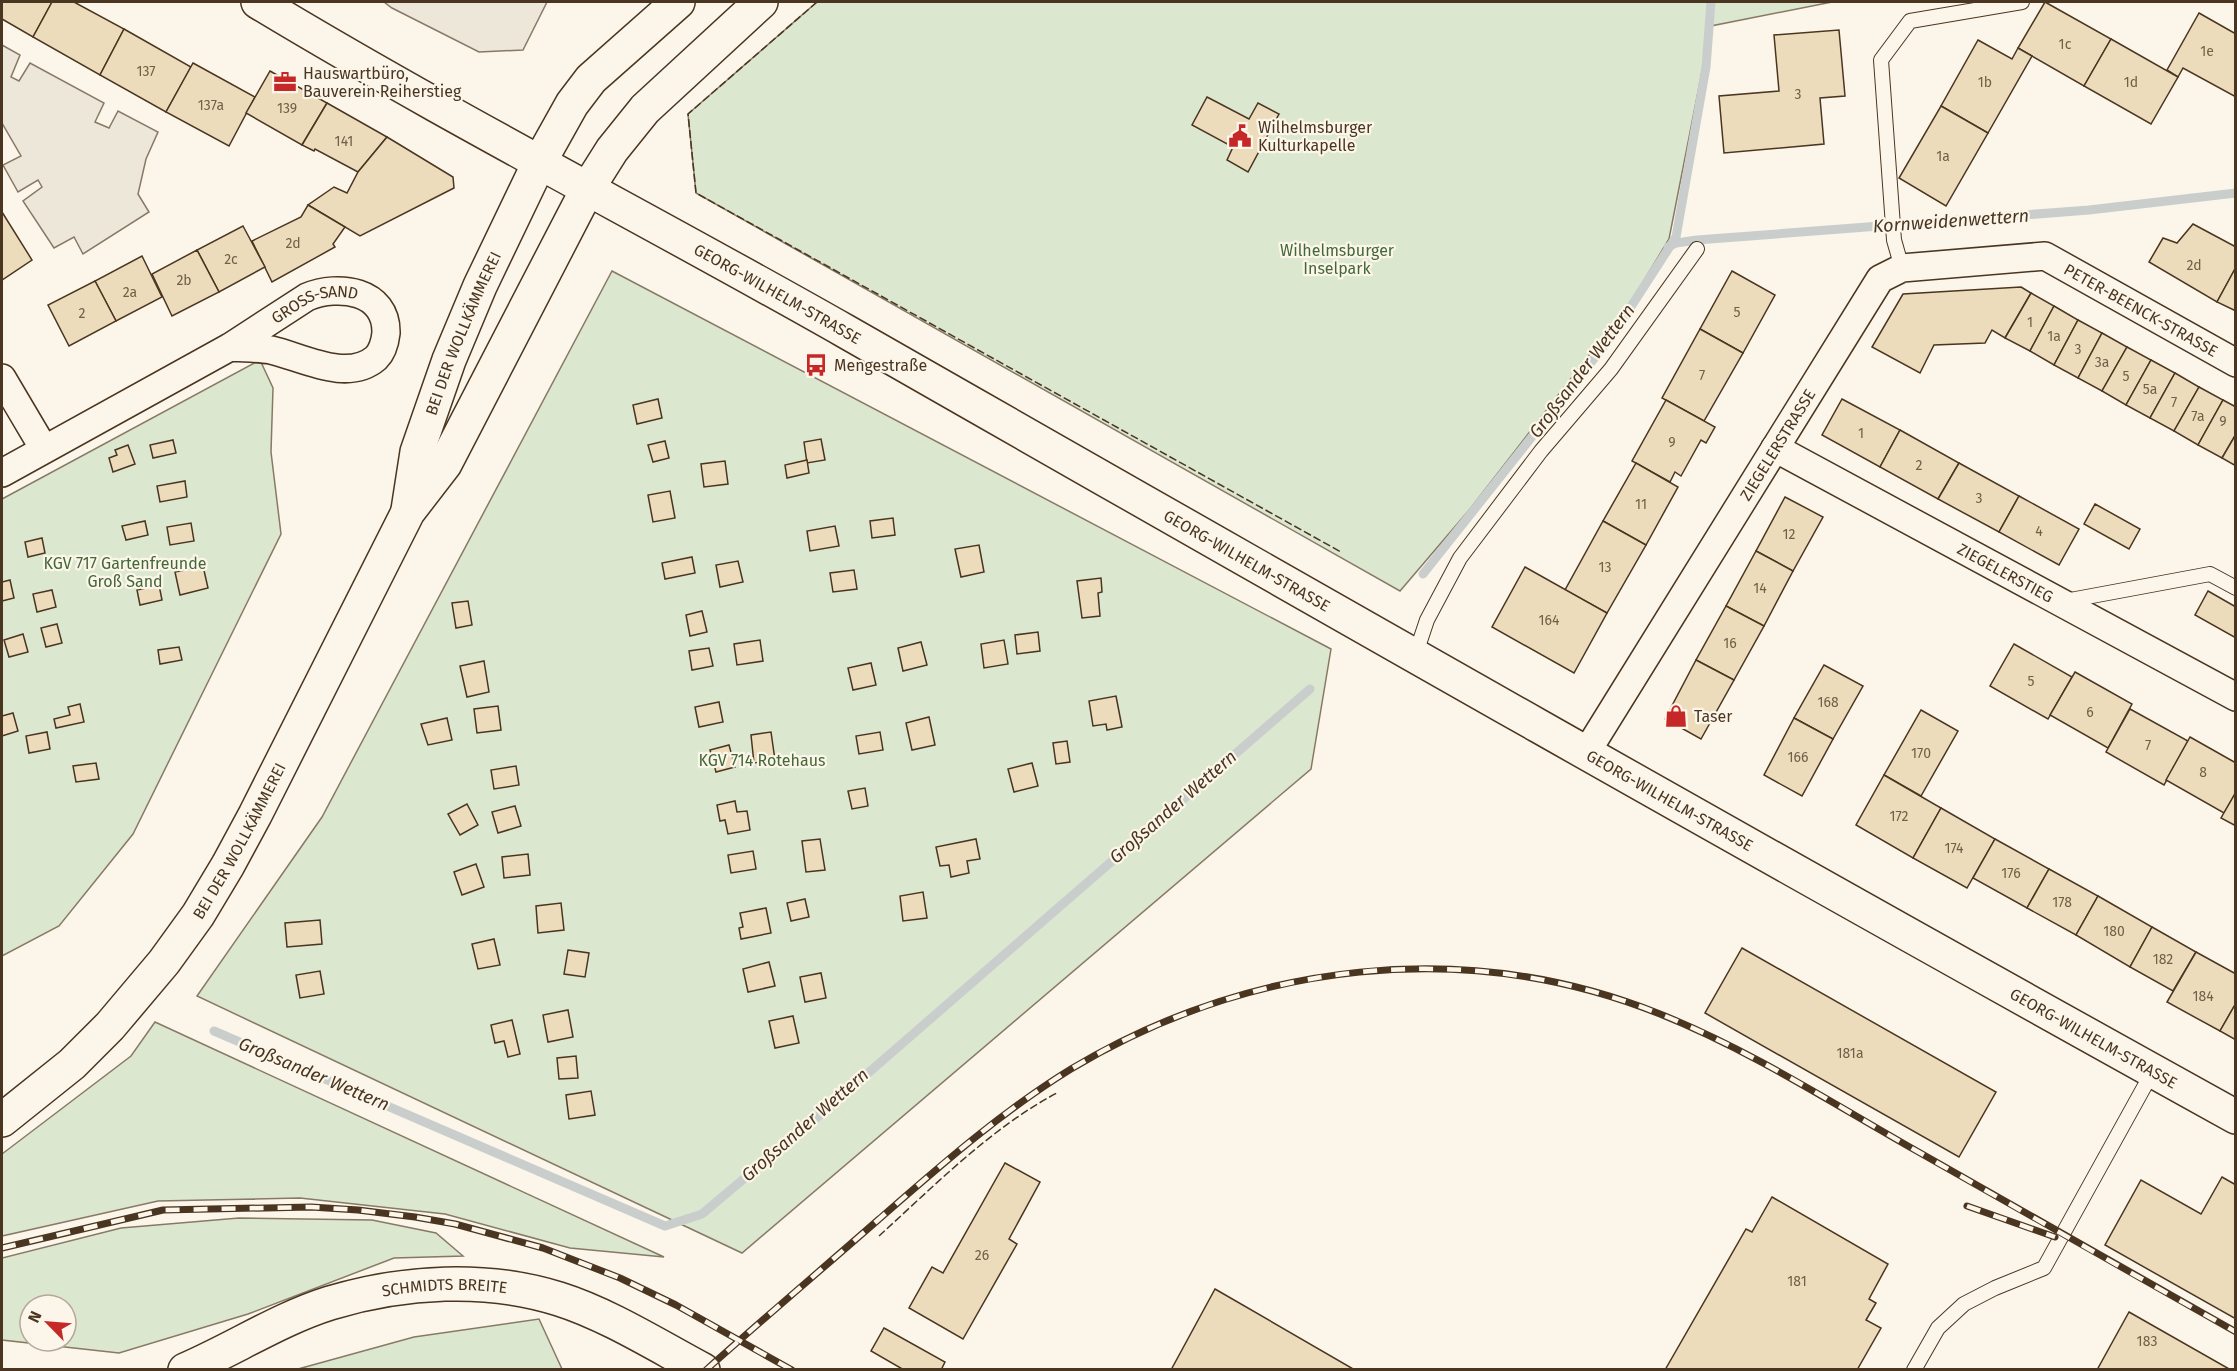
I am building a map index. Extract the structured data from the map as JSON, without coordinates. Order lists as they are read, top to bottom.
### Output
{
  "streets": {
    "main road": ["GEORG-WILHELM-STRASSE", "BEI DER WOLLKÄMMEREI", "SCHMIDTS BREITE"],
    "street": [
      "PETER-BEENCK-STRASSE",
      "GROSS-SAND",
      "ZIEGELERSTRASSE",
      "ZIEGELERSTIEG"
    ]
  },
  "crossings": [
    ["GEORG-WILHELM-STRASSE", "BEI DER WOLLKÄMMEREI"],
    ["GEORG-WILHELM-STRASSE", "ZIEGELERSTRASSE"],
    ["PETER-BEENCK-STRASSE", "ZIEGELERSTRASSE"],
    ["ZIEGELERSTRASSE", "ZIEGELERSTIEG"]
  ],
  "water": ["Kornweidenwettern", "Großsander Wettern"],
  "parks": ["Wilhelmsburger Inselpark", "KGV 717 Gartenfreunde Groß Sand", "KGV 714 Rotehaus"],
  "places": {
    "office": ["Hauswartbüro, Bauverein Reiherstieg"],
    "public building": ["Wilhelmsburger Kulturkapelle"],
    "bus stop": ["Mengestraße"],
    "shop": ["Taser"]
  },
  "house_numbers": [
    "1c",
    "1e",
    "137",
    "1b",
    "1d",
    "3",
    "137a",
    "139",
    "141",
    "1a",
    "2d",
    "2c",
    "2d",
    "2b",
    "2a",
    "5",
    "2",
    "1",
    "1a",
    "3",
    "3a",
    "7",
    "5",
    "5a",
    "7",
    "7a",
    "9",
    "1",
    "9",
    "2",
    "3",
    "11",
    "4",
    "12",
    "13",
    "14",
    "164",
    "16",
    "5",
    "168",
    "6",
    "7",
    "170",
    "166",
    "8",
    "172",
    "174",
    "176",
    "178",
    "180",
    "182",
    "184",
    "181a",
    "26",
    "181",
    "183"
  ],
  "north": "top left"
}
